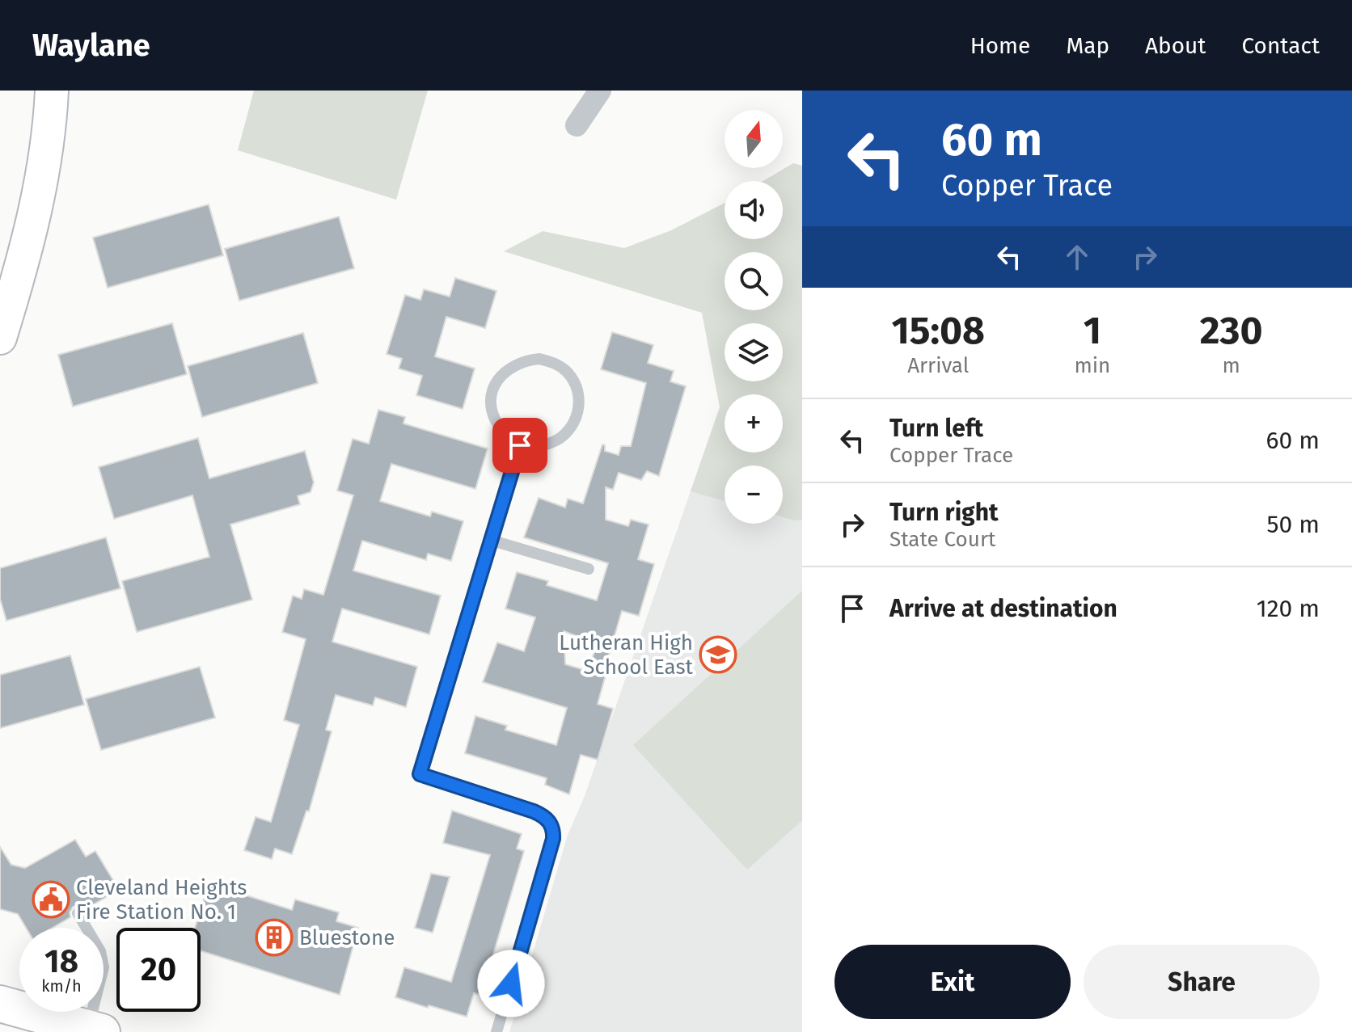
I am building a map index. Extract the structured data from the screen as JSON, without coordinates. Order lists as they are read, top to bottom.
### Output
{
  "places": {
    "school or university": ["Lutheran High School East"],
    "public building": ["Cleveland Heights Fire Station No. 1"],
    "building": ["Bluestone"]
  },
  "north": "top",
  "page": {
    "header": "Waylane",
    "nav": [
      "Home",
      "Map",
      "About",
      "Contact"
    ],
    "turn": ["60 m", "Copper Trace"],
    "map_buttons": ["+", "−"],
    "eta": [
      "15:08",
      "Arrival",
      "1",
      "min",
      "230",
      "m"
    ],
    "list": [
      {
        "name": "Turn left",
        "note": "Copper Trace",
        "value": "60 m"
      },
      {
        "name": "Turn right",
        "note": "State Court",
        "value": "50 m"
      },
      {
        "name": "Arrive at destination",
        "value": "120 m"
      }
    ],
    "speed": "18 km/h",
    "limit": "20",
    "buttons": ["Exit", "Share"]
  }
}
